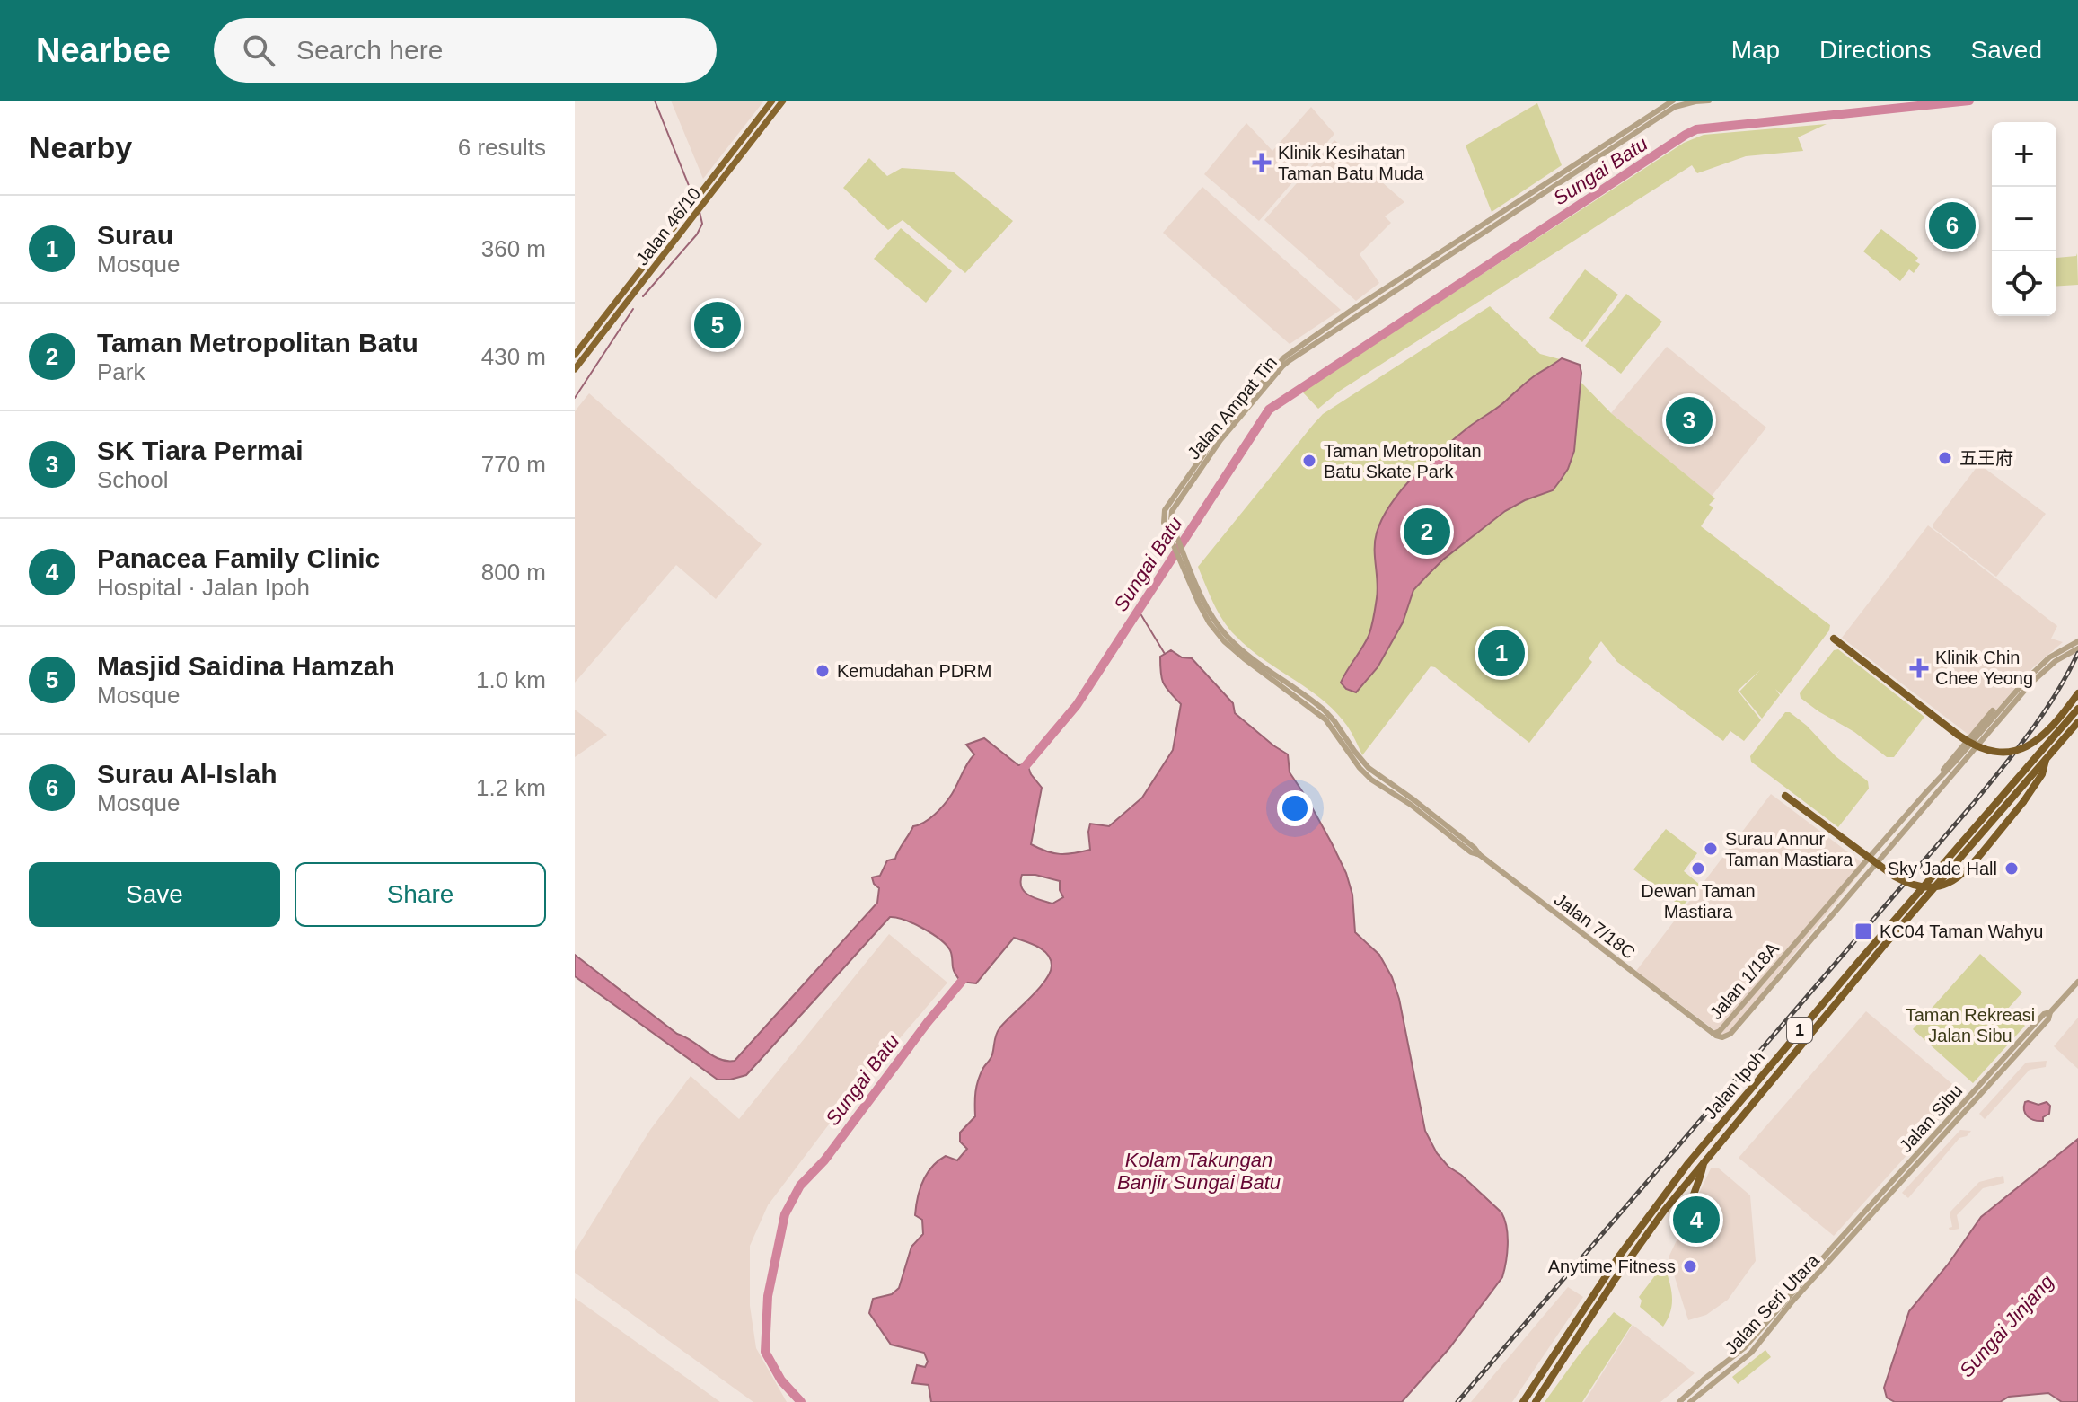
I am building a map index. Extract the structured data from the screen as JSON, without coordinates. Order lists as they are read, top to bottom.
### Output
{
  "streets": {
    "highway": ["1", "Jalan Ipoh"],
    "main road": ["Jalan 46/10"],
    "street": [
      "Jalan Ampat Tin",
      "Jalan 7/18C",
      "Jalan 1/18A",
      "Jalan Sibu",
      "Jalan Seri Utara"
    ]
  },
  "crossings": [
    ["Jalan Ampat Tin", "Jalan 7/18C"],
    ["Jalan 7/18C", "Jalan 1/18A"],
    ["Jalan Sibu", "Jalan Seri Utara"]
  ],
  "water": ["Sungai Batu", "Kolam Takungan Banjir Sungai Batu", "Sungai Jinjang"],
  "parks": ["Taman Rekreasi Jalan Sibu"],
  "places": {
    "health": ["Klinik Kesihatan Taman Batu Muda", "Klinik Chin Chee Yeong"],
    "other": [
      "五王府",
      "Taman Metropolitan Batu Skate Park",
      "Kemudahan PDRM",
      "Surau Annur Taman Mastiara",
      "Dewan Taman Mastiara",
      "Sky Jade Hall",
      "Anytime Fitness"
    ],
    "transit": ["KC04 Taman Wahyu"]
  },
  "page": {
    "header": "Nearbee",
    "search": "Search here",
    "nav": ["Map", "Directions", "Saved"],
    "heading": ["Nearby", "6 results"],
    "map_buttons": ["+", "−"],
    "list": [
      {
        "mark": "1",
        "name": "Surau",
        "note": "Mosque",
        "value": "360 m"
      },
      {
        "mark": "2",
        "name": "Taman Metropolitan Batu",
        "note": "Park",
        "value": "430 m"
      },
      {
        "mark": "3",
        "name": "SK Tiara Permai",
        "note": "School",
        "value": "770 m"
      },
      {
        "mark": "4",
        "name": "Panacea Family Clinic",
        "note": "Hospital · Jalan Ipoh",
        "value": "800 m"
      },
      {
        "mark": "5",
        "name": "Masjid Saidina Hamzah",
        "note": "Mosque",
        "value": "1.0 km"
      },
      {
        "mark": "6",
        "name": "Surau Al-Islah",
        "note": "Mosque",
        "value": "1.2 km"
      }
    ],
    "pins": [
      "6",
      "5",
      "3",
      "2",
      "1",
      "4"
    ],
    "buttons": ["Save", "Share"]
  }
}
